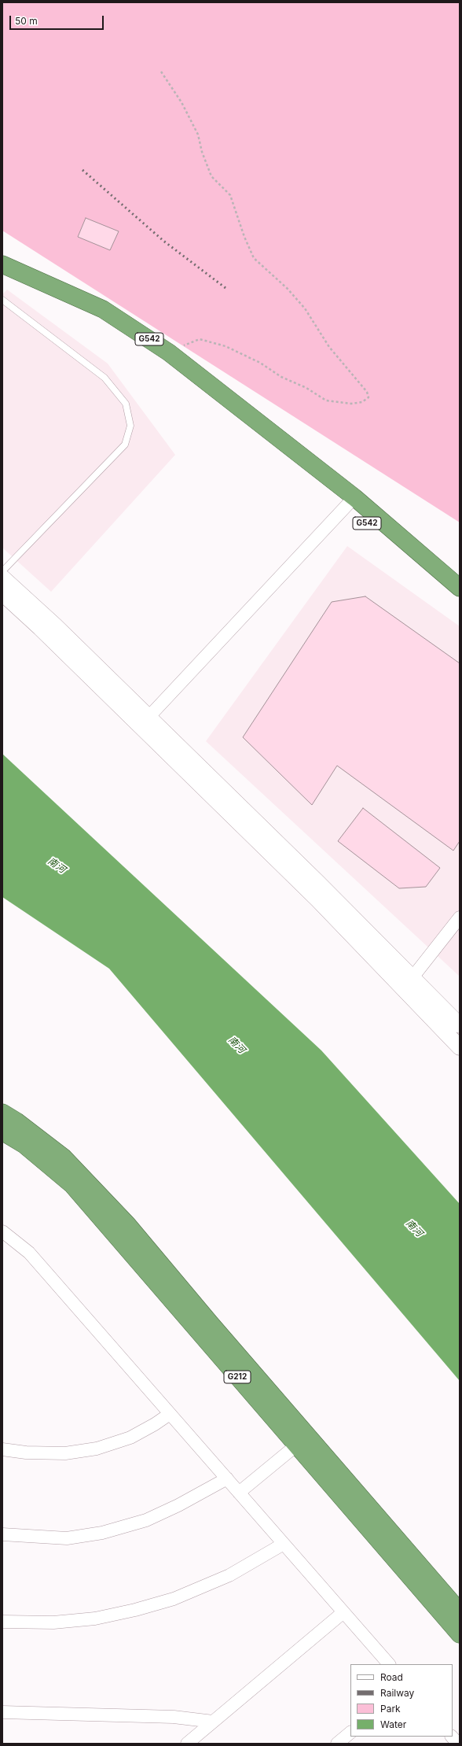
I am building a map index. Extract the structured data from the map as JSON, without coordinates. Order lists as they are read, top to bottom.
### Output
{
  "streets": {
    "highway": ["G542", "G212"]
  },
  "water": ["南河"],
  "legend": [
    "Road",
    "Railway",
    "Park",
    "Water"
  ],
  "scale_bar": "50 m"
}
